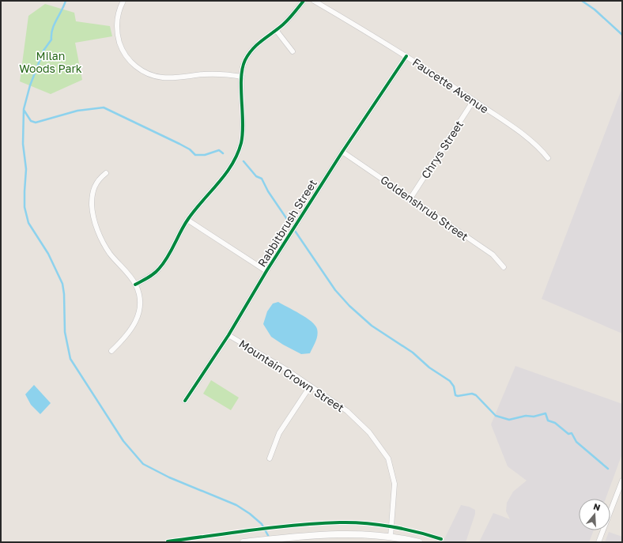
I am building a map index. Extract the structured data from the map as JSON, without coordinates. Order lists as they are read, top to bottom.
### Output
{
  "streets": {
    "street": [
      "Faucette Avenue",
      "Chrys Street",
      "Goldenshrub Street",
      "Rabbitbrush Street",
      "Mountain Crown Street"
    ]
  },
  "crossings": [
    ["Faucette Avenue", "Chrys Street"],
    ["Faucette Avenue", "Rabbitbrush Street"],
    ["Chrys Street", "Goldenshrub Street"],
    ["Goldenshrub Street", "Rabbitbrush Street"],
    ["Rabbitbrush Street", "Mountain Crown Street"]
  ],
  "parks": ["Milan Woods Park"],
  "north": "top"
}
